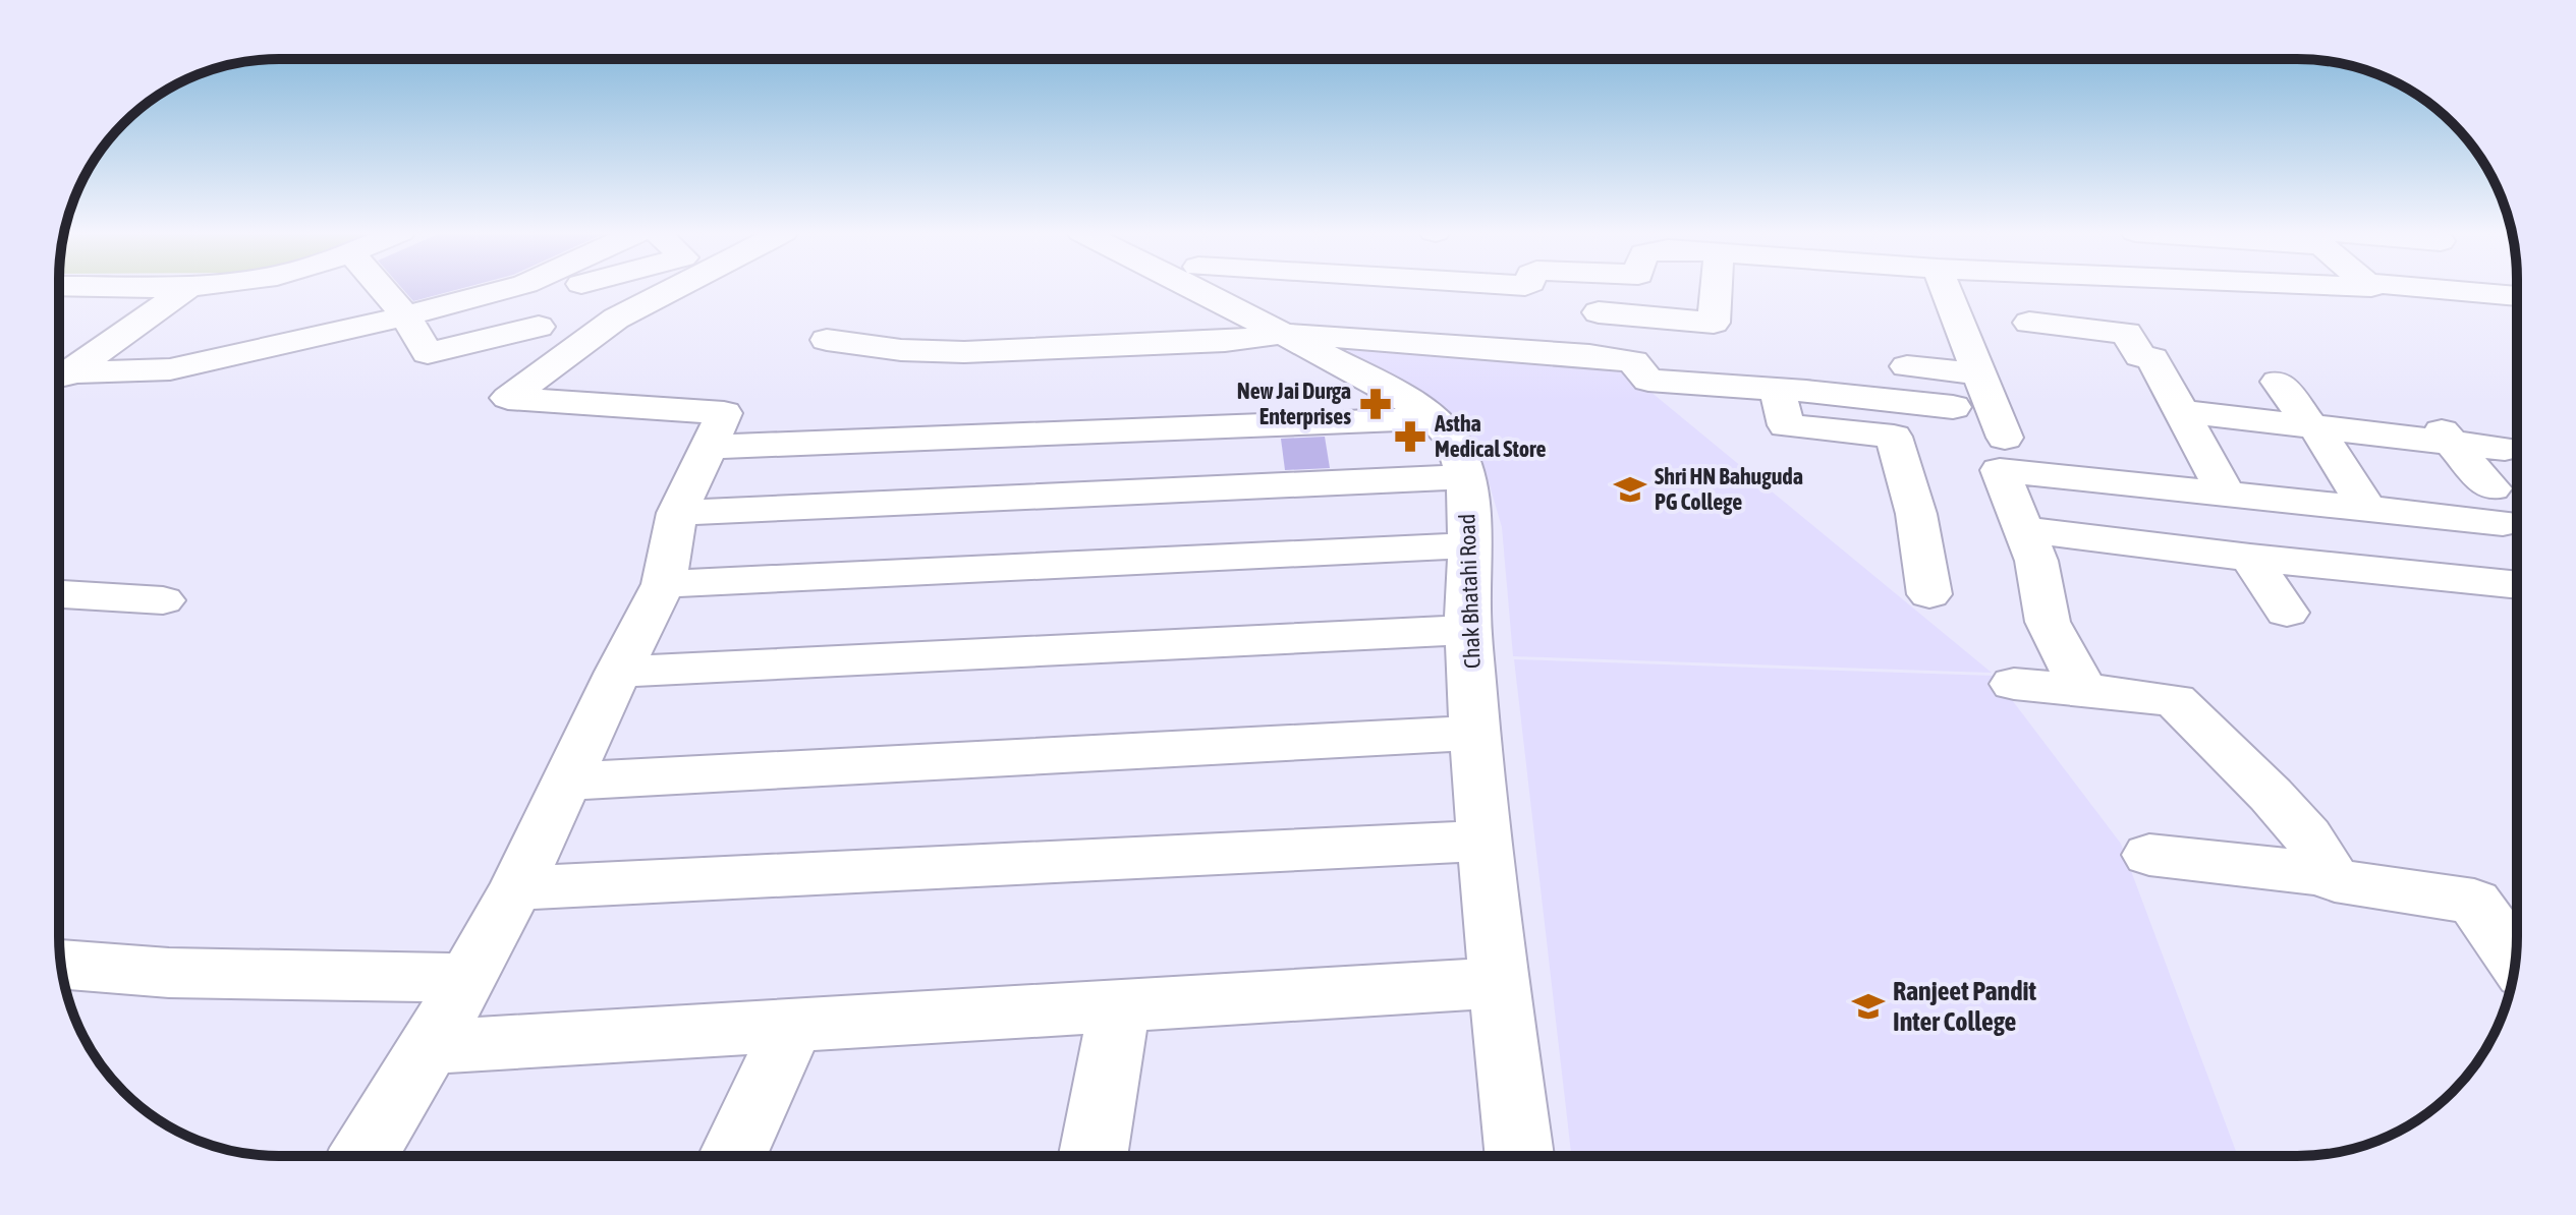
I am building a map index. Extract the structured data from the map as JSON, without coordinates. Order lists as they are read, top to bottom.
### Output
{
  "streets": {
    "street": ["Chak Bhatahi Road"]
  },
  "places": {
    "pharmacy": ["New Jai Durga Enterprises", "Astha Medical Store"],
    "school or university": ["Shri HN Bahuguda PG College", "Ranjeet Pandit Inter College"]
  }
}
